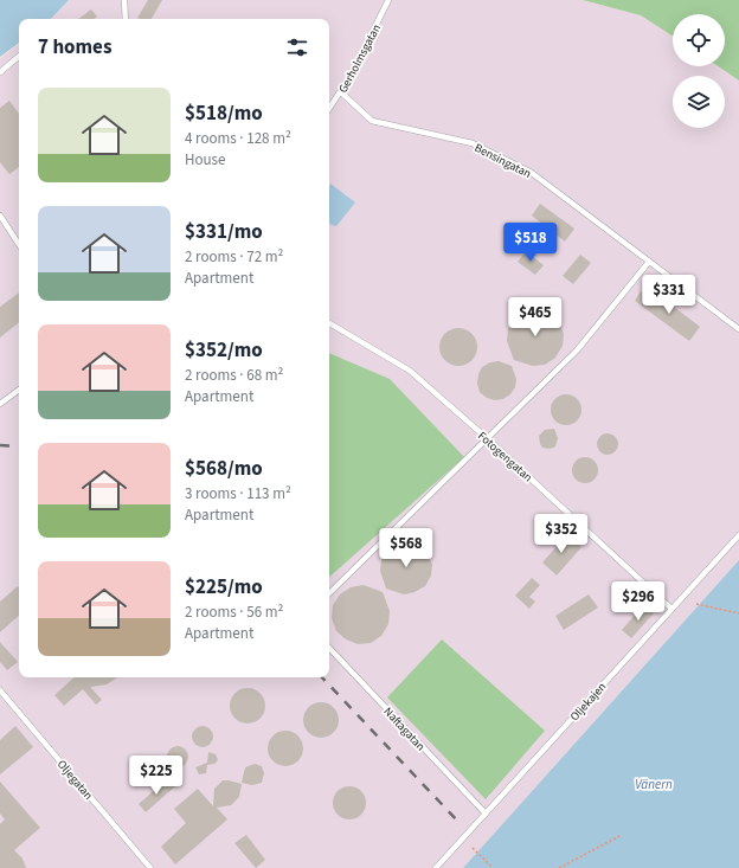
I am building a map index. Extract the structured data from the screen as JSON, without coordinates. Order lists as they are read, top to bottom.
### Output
{
  "streets": {
    "lane": [
      "Gerholmsgatan",
      "Bensingatan",
      "Fotogengatan",
      "Oljekajen",
      "Naftagatan",
      "Oljegatan"
    ]
  },
  "crossings": [
    ["Gerholmsgatan", "Bensingatan"],
    ["Fotogengatan", "Oljekajen"],
    ["Oljekajen", "Naftagatan"]
  ],
  "water": ["Vänern"],
  "page": {
    "heading": "7 homes",
    "list": [
      {
        "name": "$518/mo",
        "note": "4 rooms · 128 m² · House"
      },
      {
        "name": "$331/mo",
        "note": "2 rooms · 72 m² · Apartment"
      },
      {
        "name": "$352/mo",
        "note": "2 rooms · 68 m² · Apartment"
      },
      {
        "name": "$568/mo",
        "note": "3 rooms · 113 m² · Apartment"
      },
      {
        "name": "$225/mo",
        "note": "2 rooms · 56 m² · Apartment"
      }
    ],
    "price": [
      "$518",
      "$331",
      "$465",
      "$352",
      "$568",
      "$296",
      "$225"
    ]
  }
}
